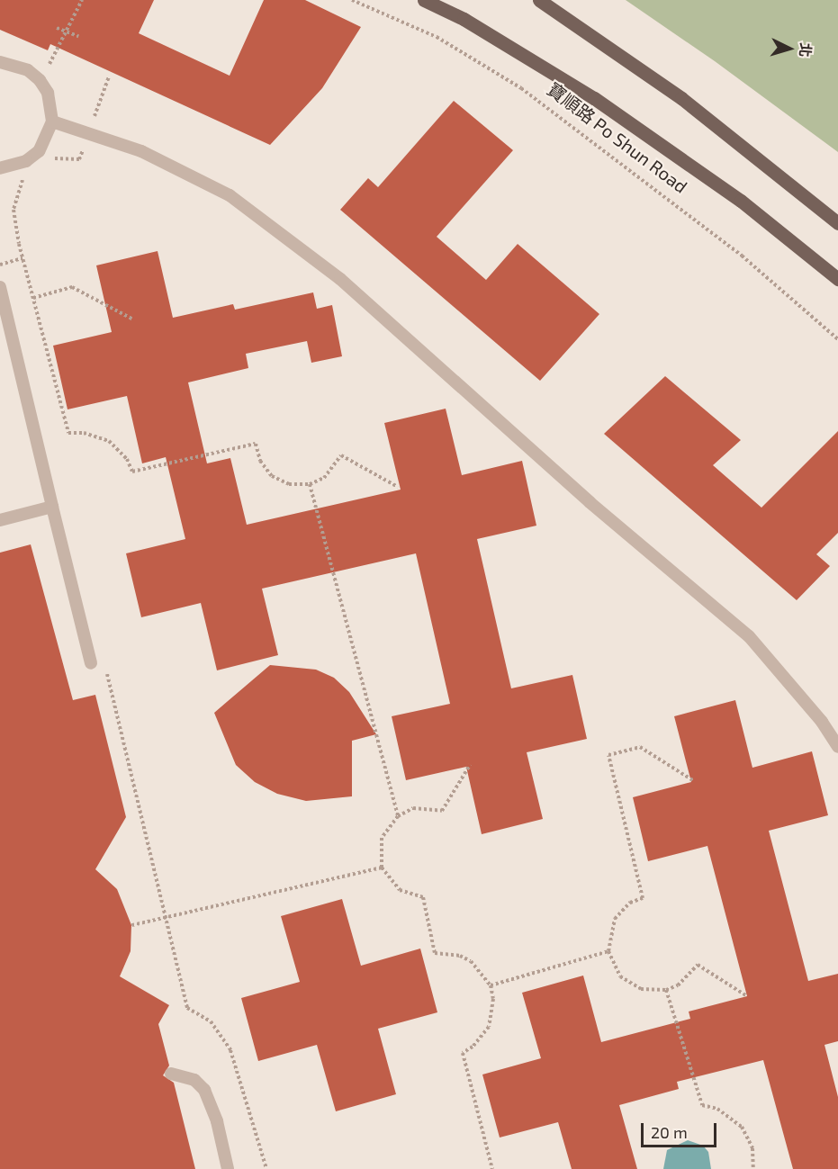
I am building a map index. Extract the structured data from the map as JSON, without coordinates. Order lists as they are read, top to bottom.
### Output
{
  "streets": {
    "main road": ["寶順路 Po Shun Road"]
  },
  "scale_bar": "20 m",
  "north": "right"
}
